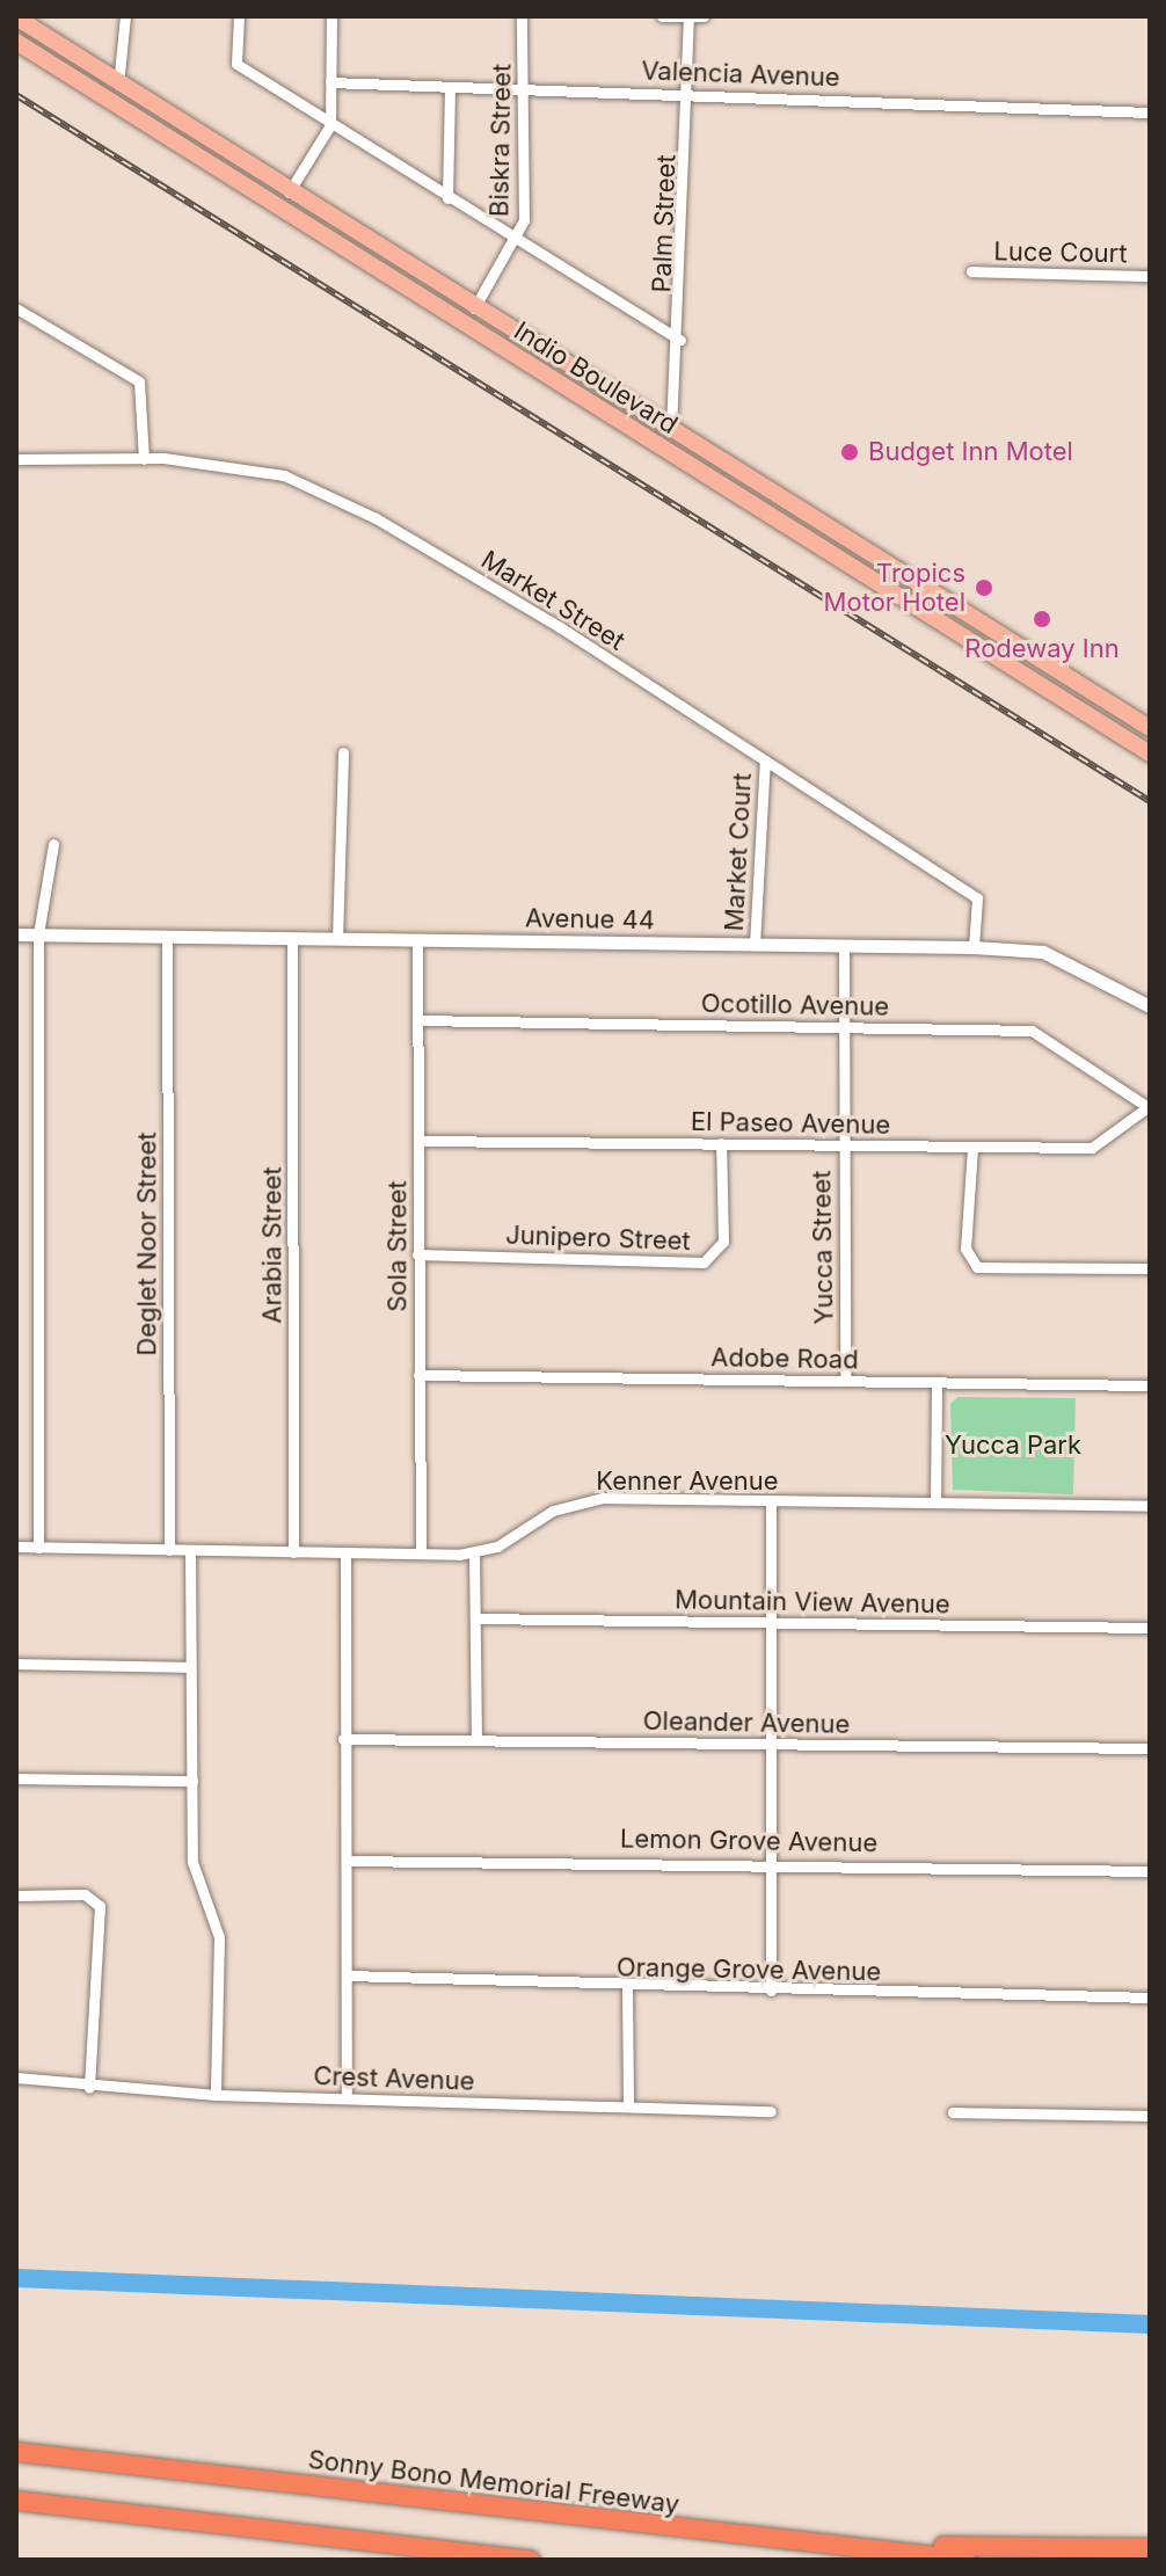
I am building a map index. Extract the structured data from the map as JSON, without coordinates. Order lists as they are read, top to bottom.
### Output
{
  "streets": {
    "highway": ["Sonny Bono Memorial Freeway"],
    "main road": ["Indio Boulevard"],
    "street": [
      "Valencia Avenue",
      "Biskra Street",
      "Palm Street",
      "Luce Court",
      "Market Street",
      "Market Court",
      "Avenue 44",
      "Ocotillo Avenue",
      "El Paseo Avenue",
      "Junipero Street",
      "Deglet Noor Street",
      "Arabia Street",
      "Sola Street",
      "Yucca Street",
      "Adobe Road",
      "Kenner Avenue",
      "Mountain View Avenue",
      "Oleander Avenue",
      "Lemon Grove Avenue",
      "Orange Grove Avenue",
      "Crest Avenue"
    ]
  },
  "crossings": [
    ["Valencia Avenue", "Biskra Street"],
    ["Valencia Avenue", "Palm Street"],
    ["Biskra Street", "Indio Boulevard"],
    ["Palm Street", "Indio Boulevard"],
    ["Market Street", "Market Court"],
    ["Market Street", "Avenue 44"],
    ["Market Court", "Avenue 44"],
    ["Avenue 44", "Deglet Noor Street"],
    ["Avenue 44", "Arabia Street"],
    ["Avenue 44", "Sola Street"],
    ["Avenue 44", "Yucca Street"],
    ["Ocotillo Avenue", "El Paseo Avenue"],
    ["Ocotillo Avenue", "Sola Street"],
    ["Ocotillo Avenue", "Yucca Street"],
    ["El Paseo Avenue", "Junipero Street"],
    ["El Paseo Avenue", "Sola Street"],
    ["El Paseo Avenue", "Yucca Street"],
    ["Junipero Street", "Sola Street"],
    ["Deglet Noor Street", "Kenner Avenue"],
    ["Arabia Street", "Kenner Avenue"],
    ["Sola Street", "Adobe Road"],
    ["Sola Street", "Kenner Avenue"],
    ["Yucca Street", "Adobe Road"]
  ],
  "parks": ["Yucca Park"],
  "places": ["Budget Inn Motel", "Tropics Motor Hotel", "Rodeway Inn"]
}
